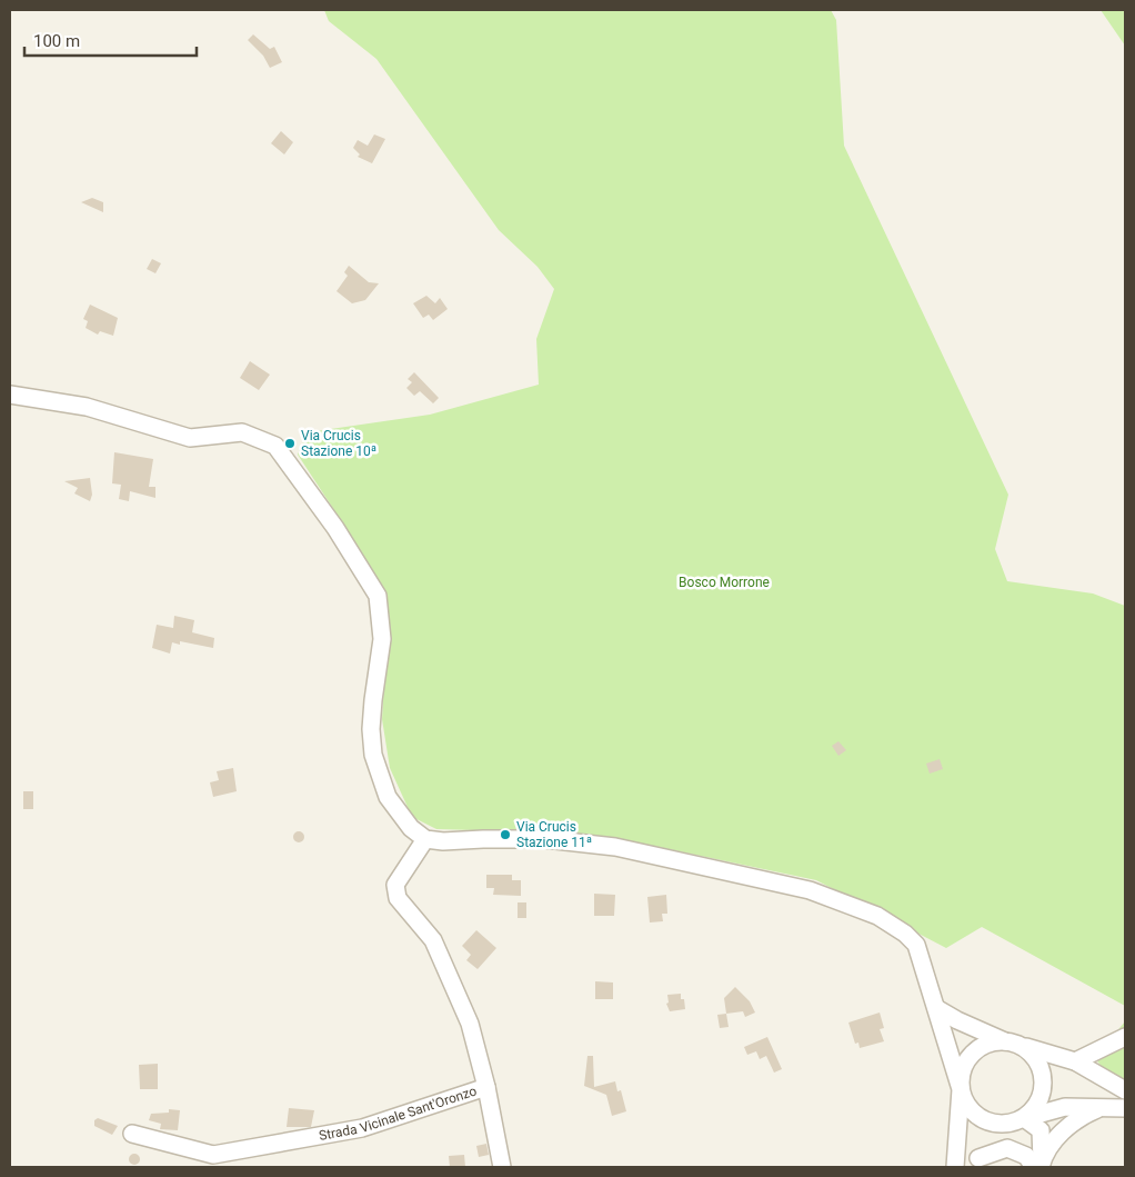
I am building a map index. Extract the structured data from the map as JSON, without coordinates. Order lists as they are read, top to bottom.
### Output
{
  "streets": {
    "street": ["Strada Vicinale Sant'Oronzo"]
  },
  "parks": ["Bosco Morrone"],
  "places": ["Via Crucis Stazione 10ª", "Via Crucis Stazione 11ª"],
  "scale_bar": "100 m"
}
